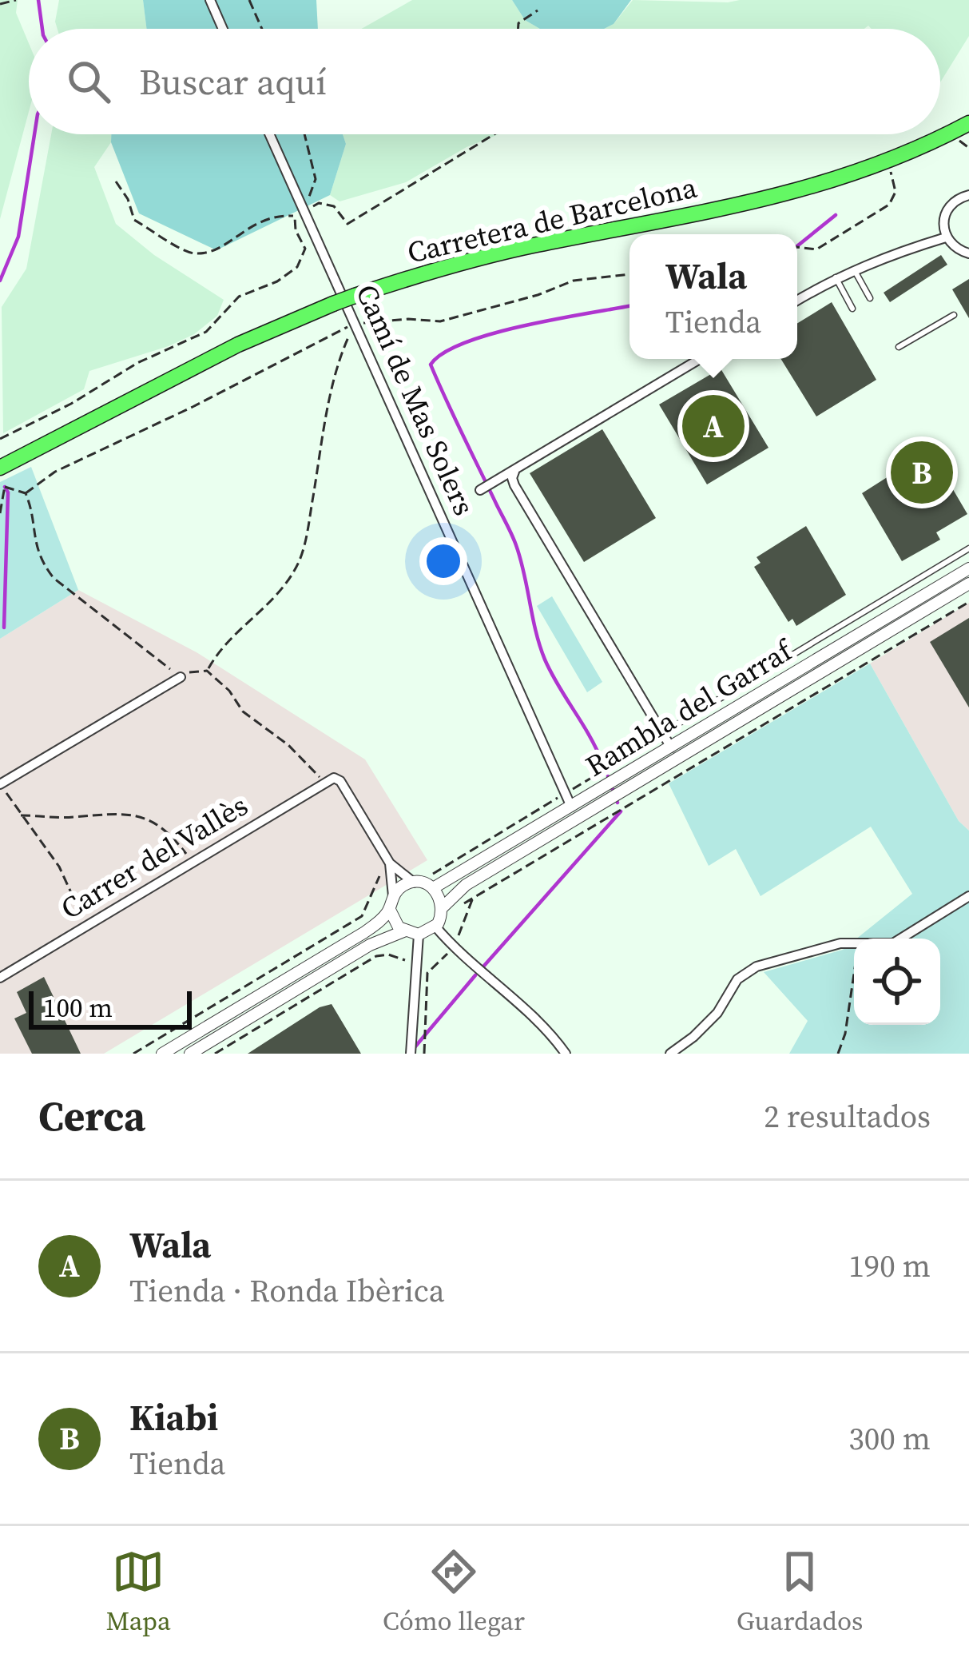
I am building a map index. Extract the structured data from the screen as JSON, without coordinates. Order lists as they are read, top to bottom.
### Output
{
  "streets": {
    "highway": ["Carretera de Barcelona"],
    "street": ["Camí de Mas Solers", "Rambla del Garraf", "Carrer del Vallès"]
  },
  "crossings": [
    ["Camí de Mas Solers", "Rambla del Garraf"]
  ],
  "scale_bar": "100 m",
  "page": {
    "search": "Buscar aquí",
    "popup": ["Wala", "Tienda"],
    "pins": ["A", "B"],
    "scale": "100 m",
    "heading": ["Cerca", "2 resultados"],
    "list": [
      {
        "mark": "A",
        "name": "Wala",
        "note": "Tienda · Ronda Ibèrica",
        "value": "190 m"
      },
      {
        "mark": "B",
        "name": "Kiabi",
        "note": "Tienda",
        "value": "300 m"
      }
    ],
    "nav": ["Mapa", "Cómo llegar", "Guardados"]
  }
}
